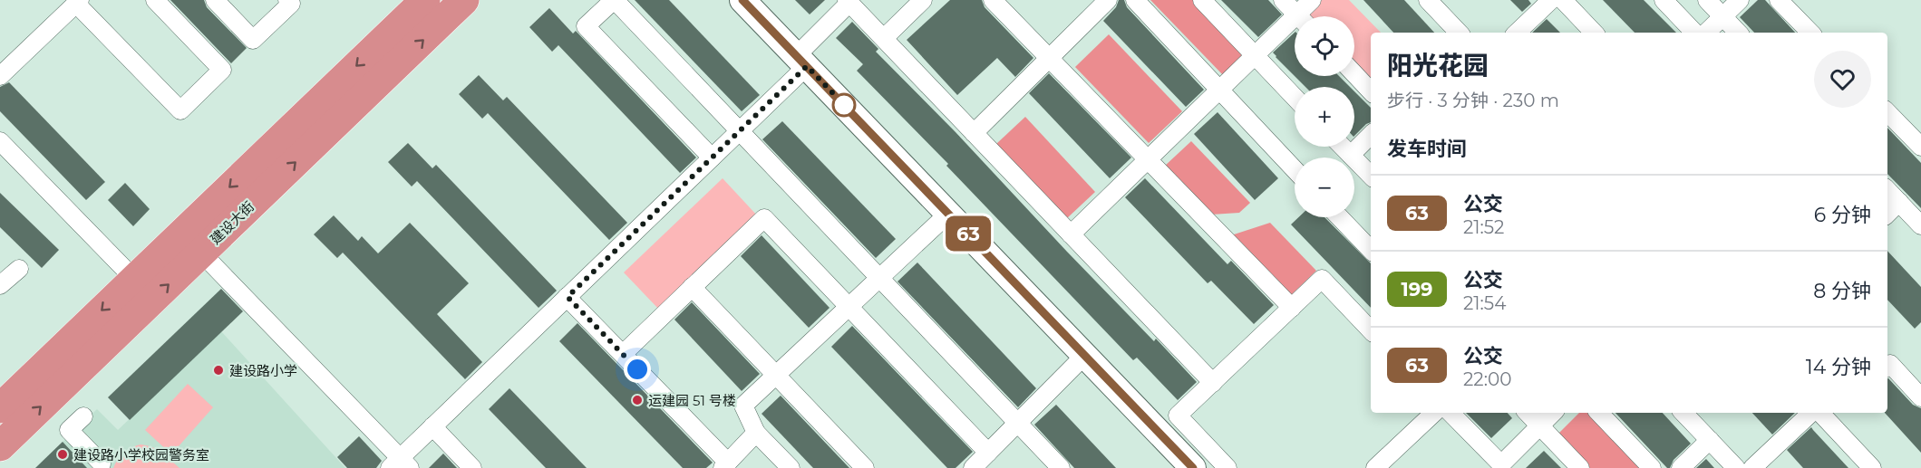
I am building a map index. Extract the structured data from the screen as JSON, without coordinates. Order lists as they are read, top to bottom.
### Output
{
  "streets": {
    "highway": ["建设大街"]
  },
  "places": ["建设路小学", "运建园 51 号楼", "建设路小学校园警务室"],
  "lines": ["bus line 63"],
  "page": {
    "on_map": "63",
    "map_buttons": ["+", "−"],
    "heading": [
      ["阳光花园", "步行 · 3 分钟 · 230 m"],
      "发车时间"
    ],
    "list": [
      {
        "mark": "63",
        "name": "公交",
        "note": "21:52",
        "value": "6 分钟"
      },
      {
        "mark": "199",
        "name": "公交",
        "note": "21:54",
        "value": "8 分钟"
      },
      {
        "mark": "63",
        "name": "公交",
        "note": "22:00",
        "value": "14 分钟"
      }
    ]
  }
}
